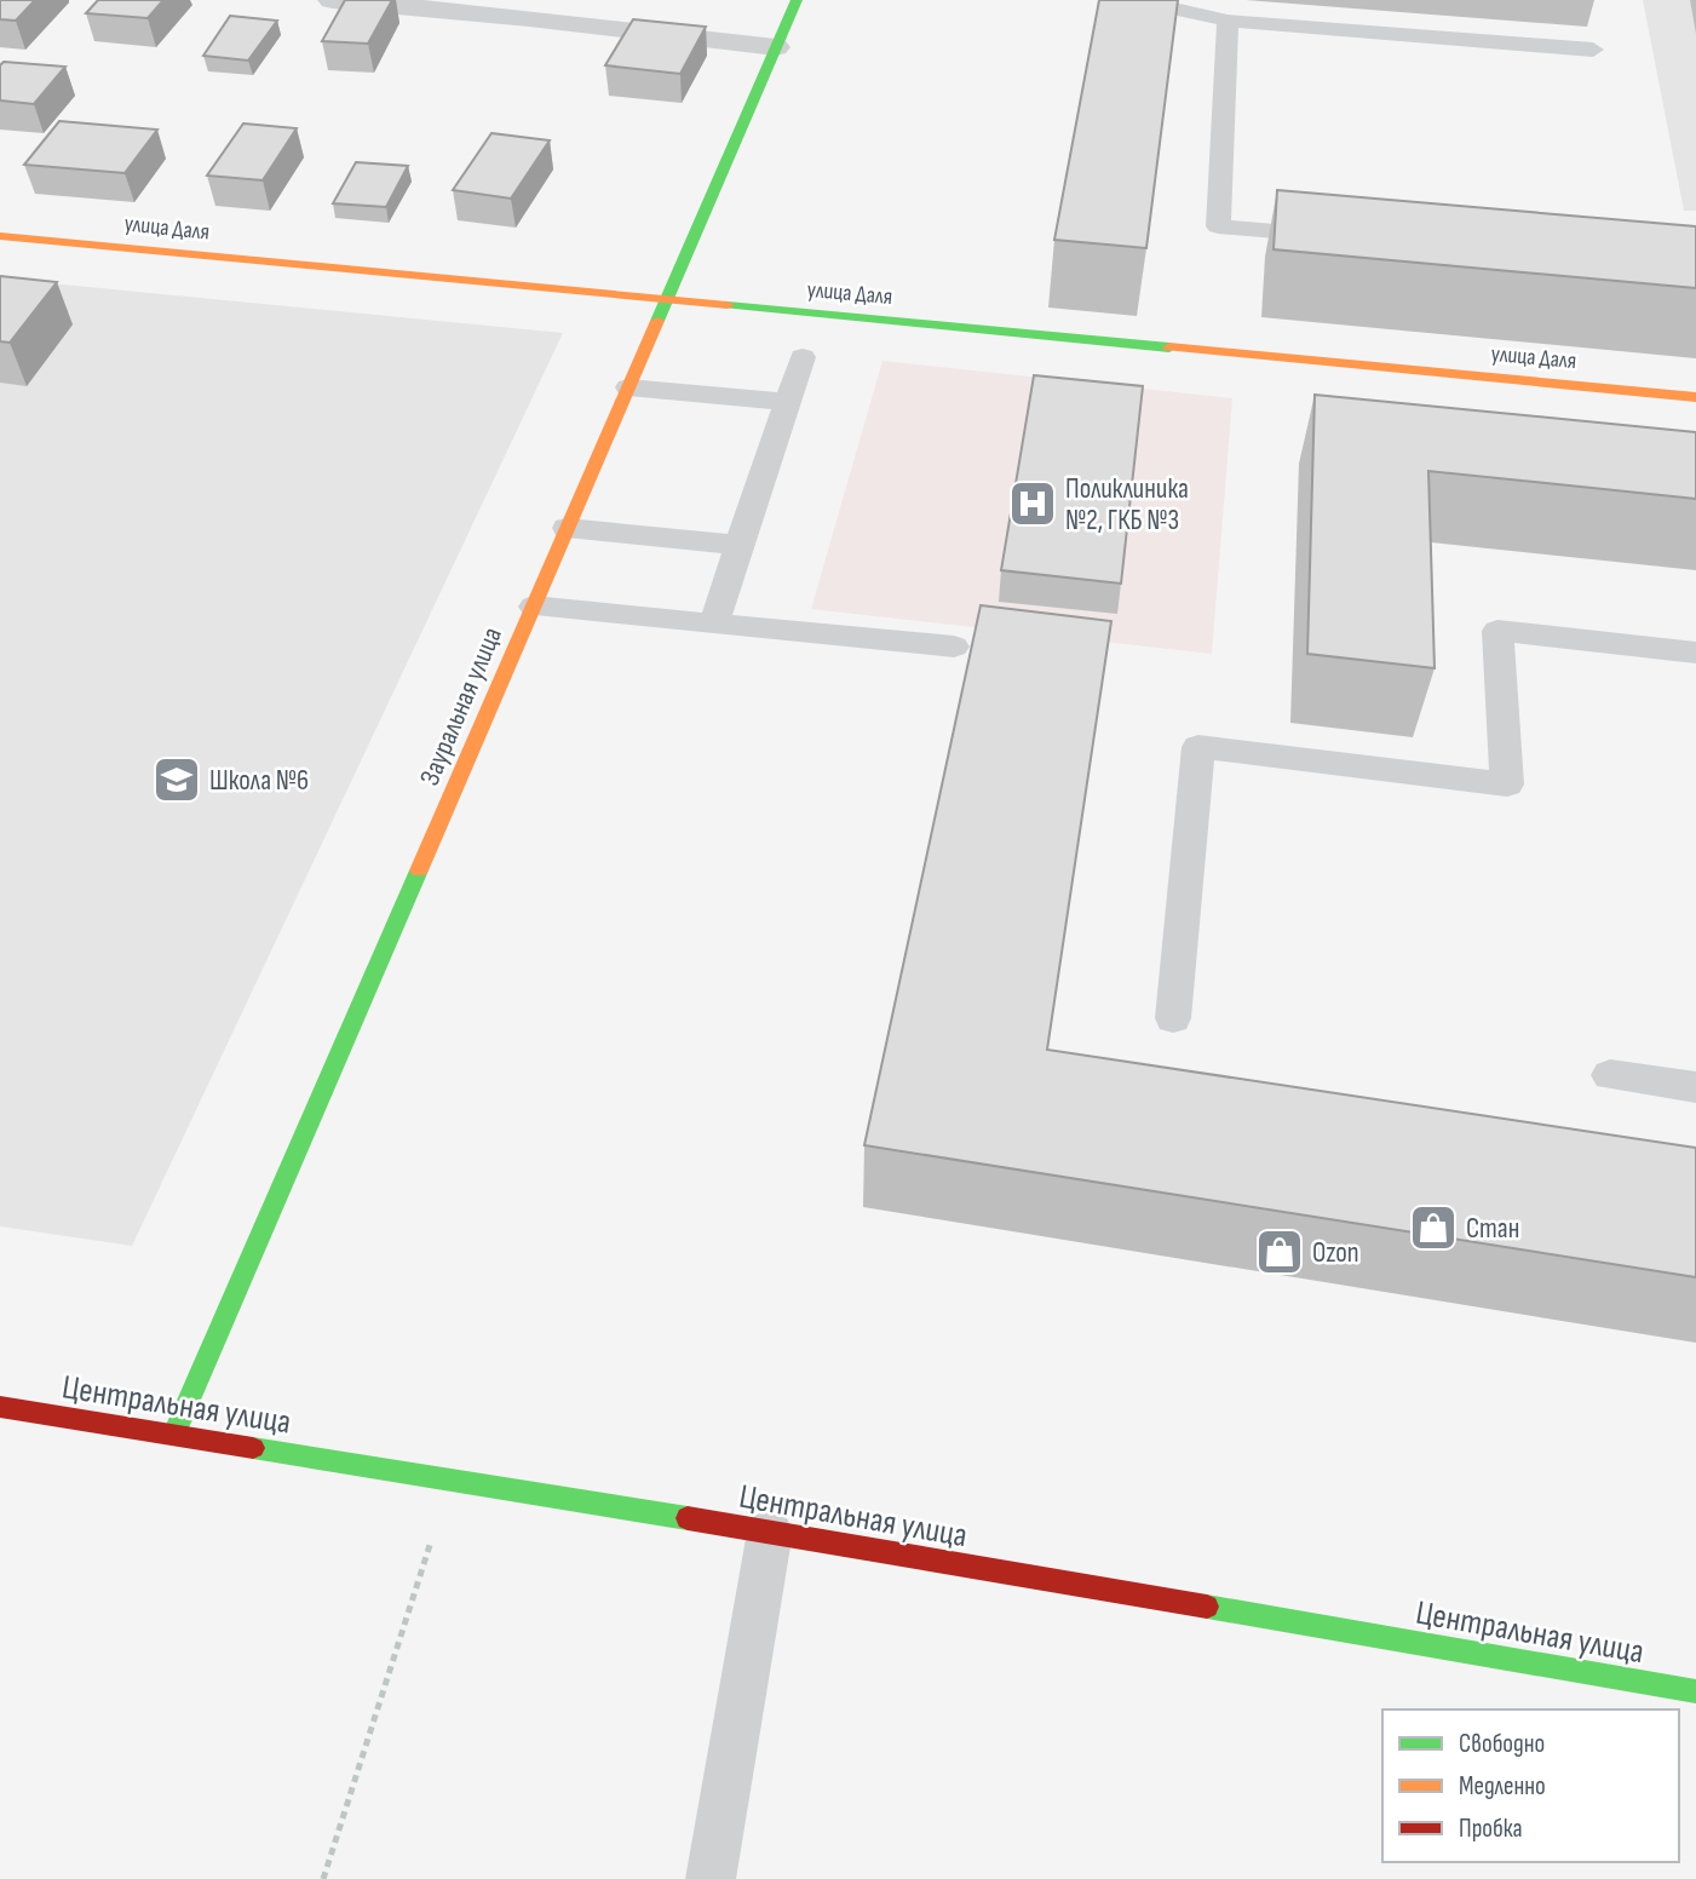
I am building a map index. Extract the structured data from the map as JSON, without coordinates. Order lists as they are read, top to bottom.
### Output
{
  "streets": {
    "street": ["улица Даля", "Зауральная улица", "Центральная улица"]
  },
  "crossings": [
    ["улица Даля", "Зауральная улица"],
    ["Зауральная улица", "Центральная улица"]
  ],
  "places": {
    "hospital": ["Поликлиника №2, ГКБ №3"],
    "school or university": ["Школа №6"],
    "shop": ["Стан", "Ozon"]
  },
  "legend": ["Свободно", "Медленно", "Пробка"]
}
